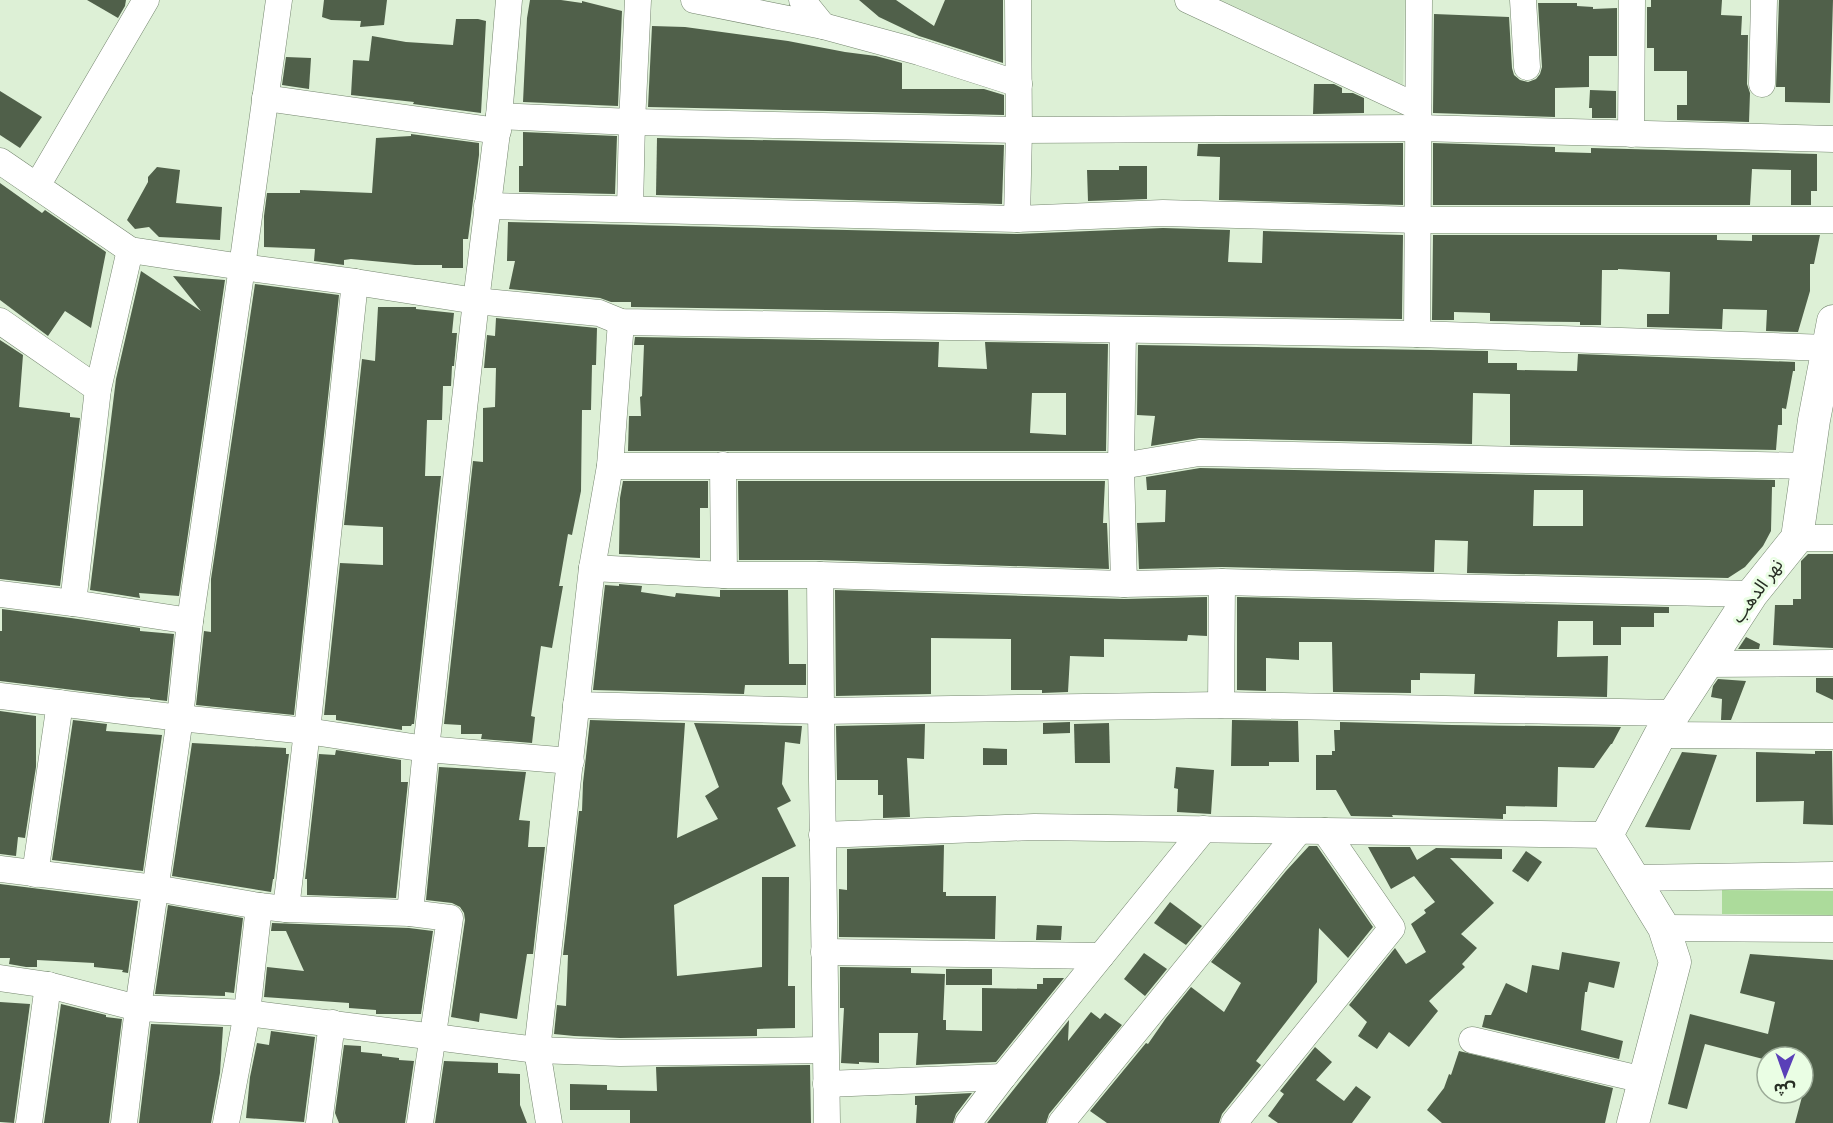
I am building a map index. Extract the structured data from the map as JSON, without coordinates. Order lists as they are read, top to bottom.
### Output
{
  "streets": {
    "main road": ["نهر الدهب"]
  },
  "north": "bottom"
}
